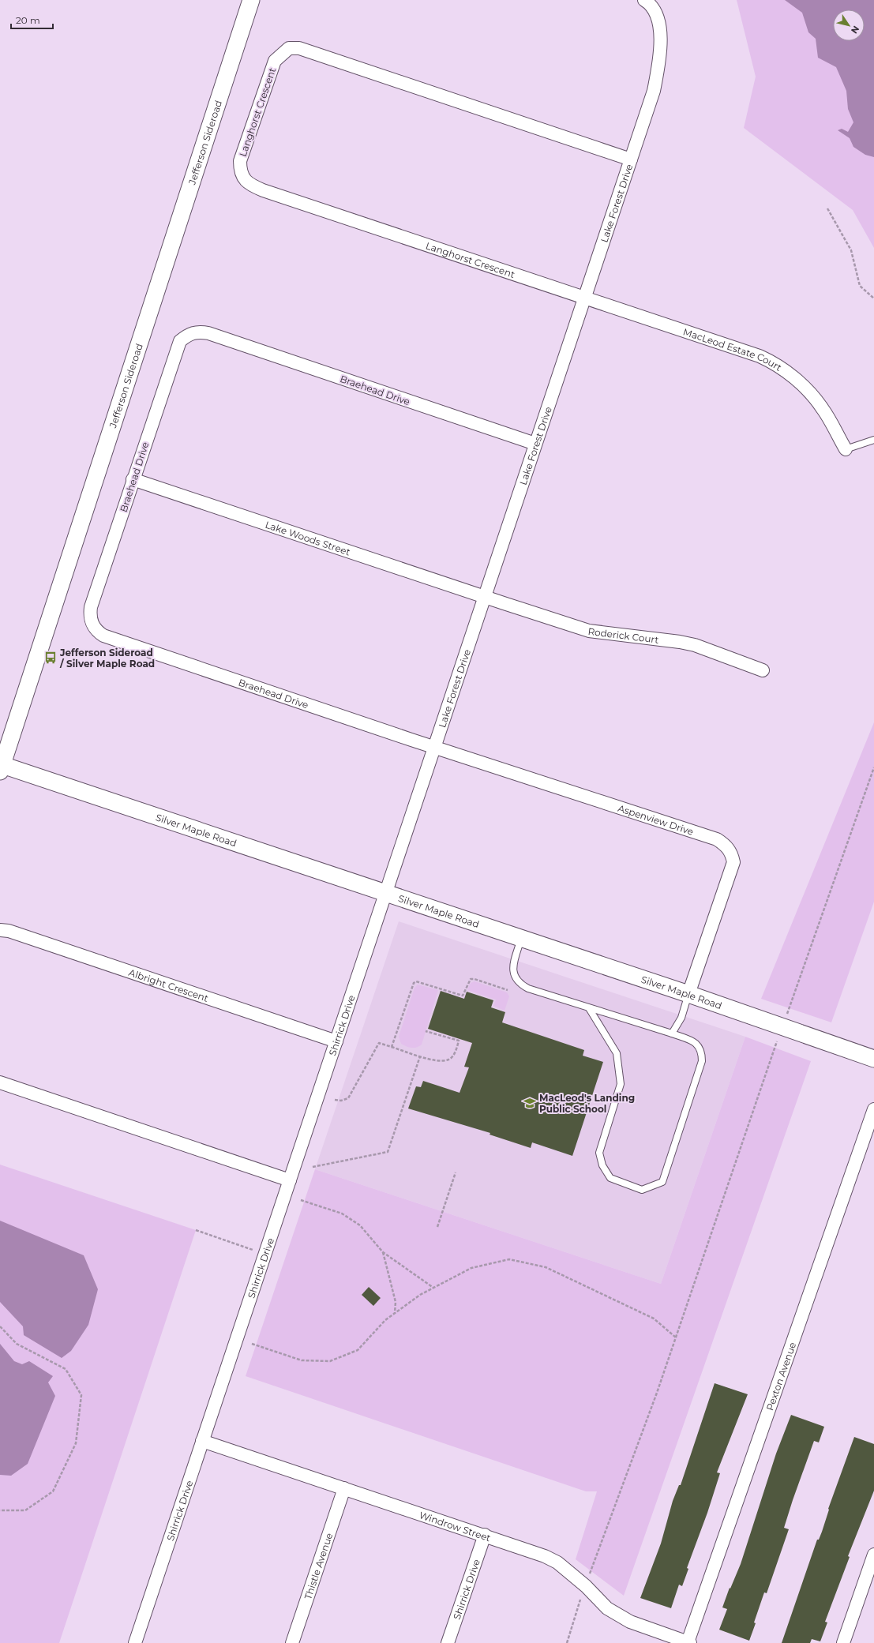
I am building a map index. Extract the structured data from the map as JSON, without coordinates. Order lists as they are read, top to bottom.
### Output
{
  "streets": {
    "street": [
      "Langhorst Crescent",
      "Jefferson Sideroad",
      "Lake Forest Drive",
      "MacLeod Estate Court",
      "Braehead Drive",
      "Lake Woods Street",
      "Roderick Court",
      "Aspenview Drive",
      "Silver Maple Road",
      "Albright Crescent",
      "Shirrick Drive",
      "Pexton Avenue",
      "Windrow Street",
      "Thistle Avenue"
    ]
  },
  "crossings": [
    ["Langhorst Crescent", "Lake Forest Drive"],
    ["Langhorst Crescent", "MacLeod Estate Court"],
    ["Jefferson Sideroad", "Silver Maple Road"],
    ["Lake Forest Drive", "MacLeod Estate Court"],
    ["Lake Forest Drive", "Braehead Drive"],
    ["Lake Forest Drive", "Lake Woods Street"],
    ["Lake Forest Drive", "Roderick Court"],
    ["Lake Forest Drive", "Aspenview Drive"],
    ["Lake Forest Drive", "Silver Maple Road"],
    ["Lake Forest Drive", "Shirrick Drive"],
    ["Braehead Drive", "Lake Woods Street"],
    ["Braehead Drive", "Aspenview Drive"],
    ["Lake Woods Street", "Roderick Court"],
    ["Aspenview Drive", "Silver Maple Road"],
    ["Silver Maple Road", "Shirrick Drive"],
    ["Albright Crescent", "Shirrick Drive"],
    ["Shirrick Drive", "Windrow Street"],
    ["Pexton Avenue", "Windrow Street"],
    ["Windrow Street", "Thistle Avenue"]
  ],
  "places": {
    "bus stop": ["Jefferson Sideroad / Silver Maple Road"],
    "school or university": ["MacLeod's Landing Public School"]
  },
  "scale_bar": "20 m",
  "north": "bottom right"
}
